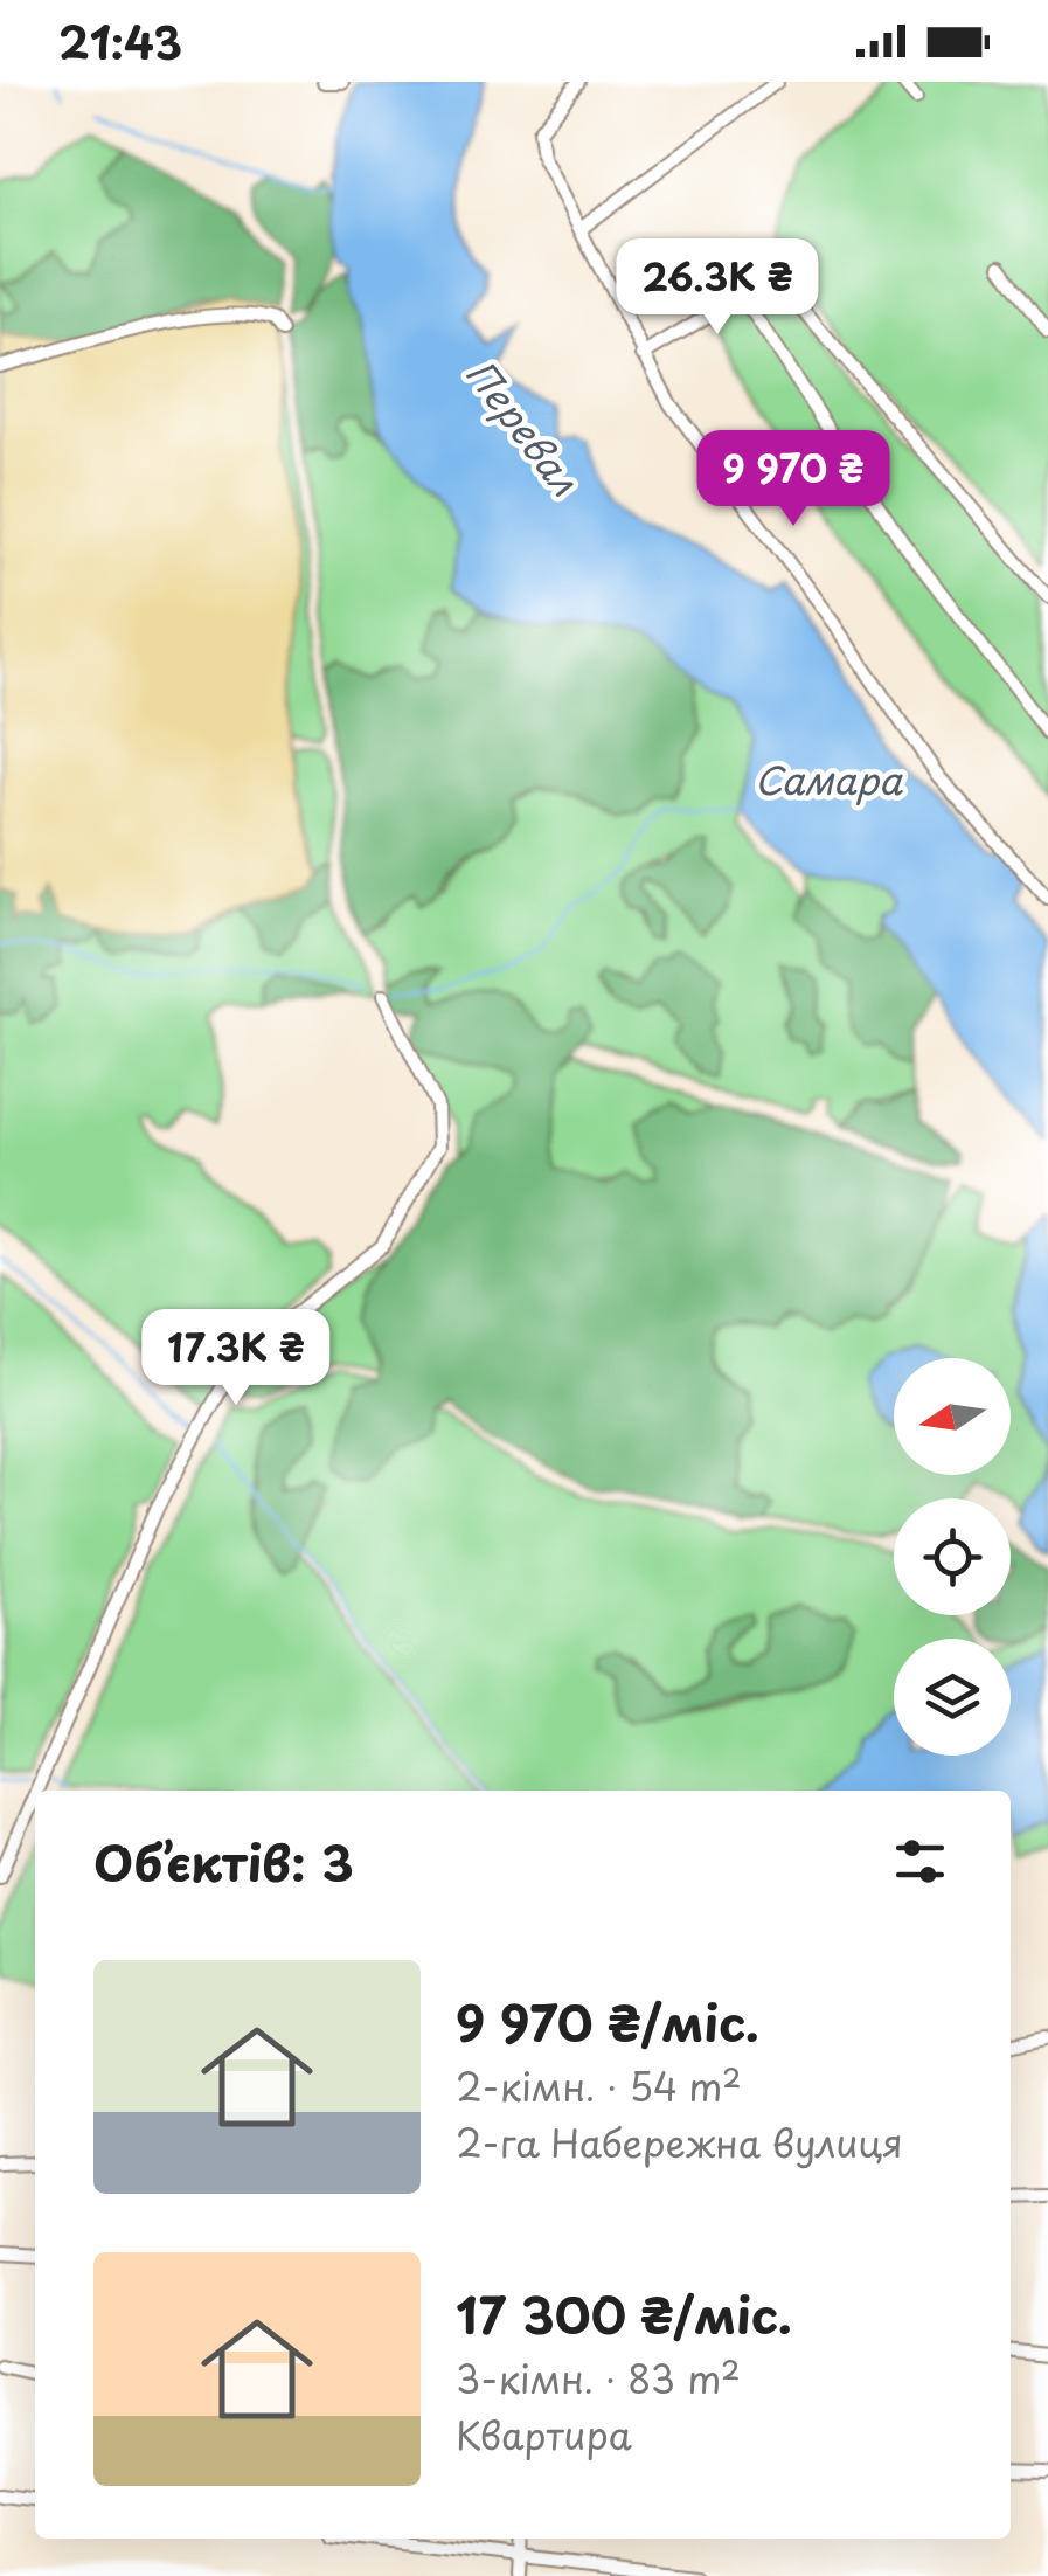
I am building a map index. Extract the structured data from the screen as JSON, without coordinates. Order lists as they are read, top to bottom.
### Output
{
  "water": ["Перевал", "Самара"],
  "north": "left",
  "page": {
    "status": "21:43",
    "price": ["26.3K ₴", "9 970 ₴", "17.3K ₴"],
    "heading": "Об’єктів: 3",
    "list": [
      {
        "name": "9 970 ₴/міс.",
        "note": "2-кімн. · 54 m² · 2-га Набережна вулиця"
      },
      {
        "name": "17 300 ₴/міс.",
        "note": "3-кімн. · 83 m² · Квартира"
      }
    ]
  }
}
